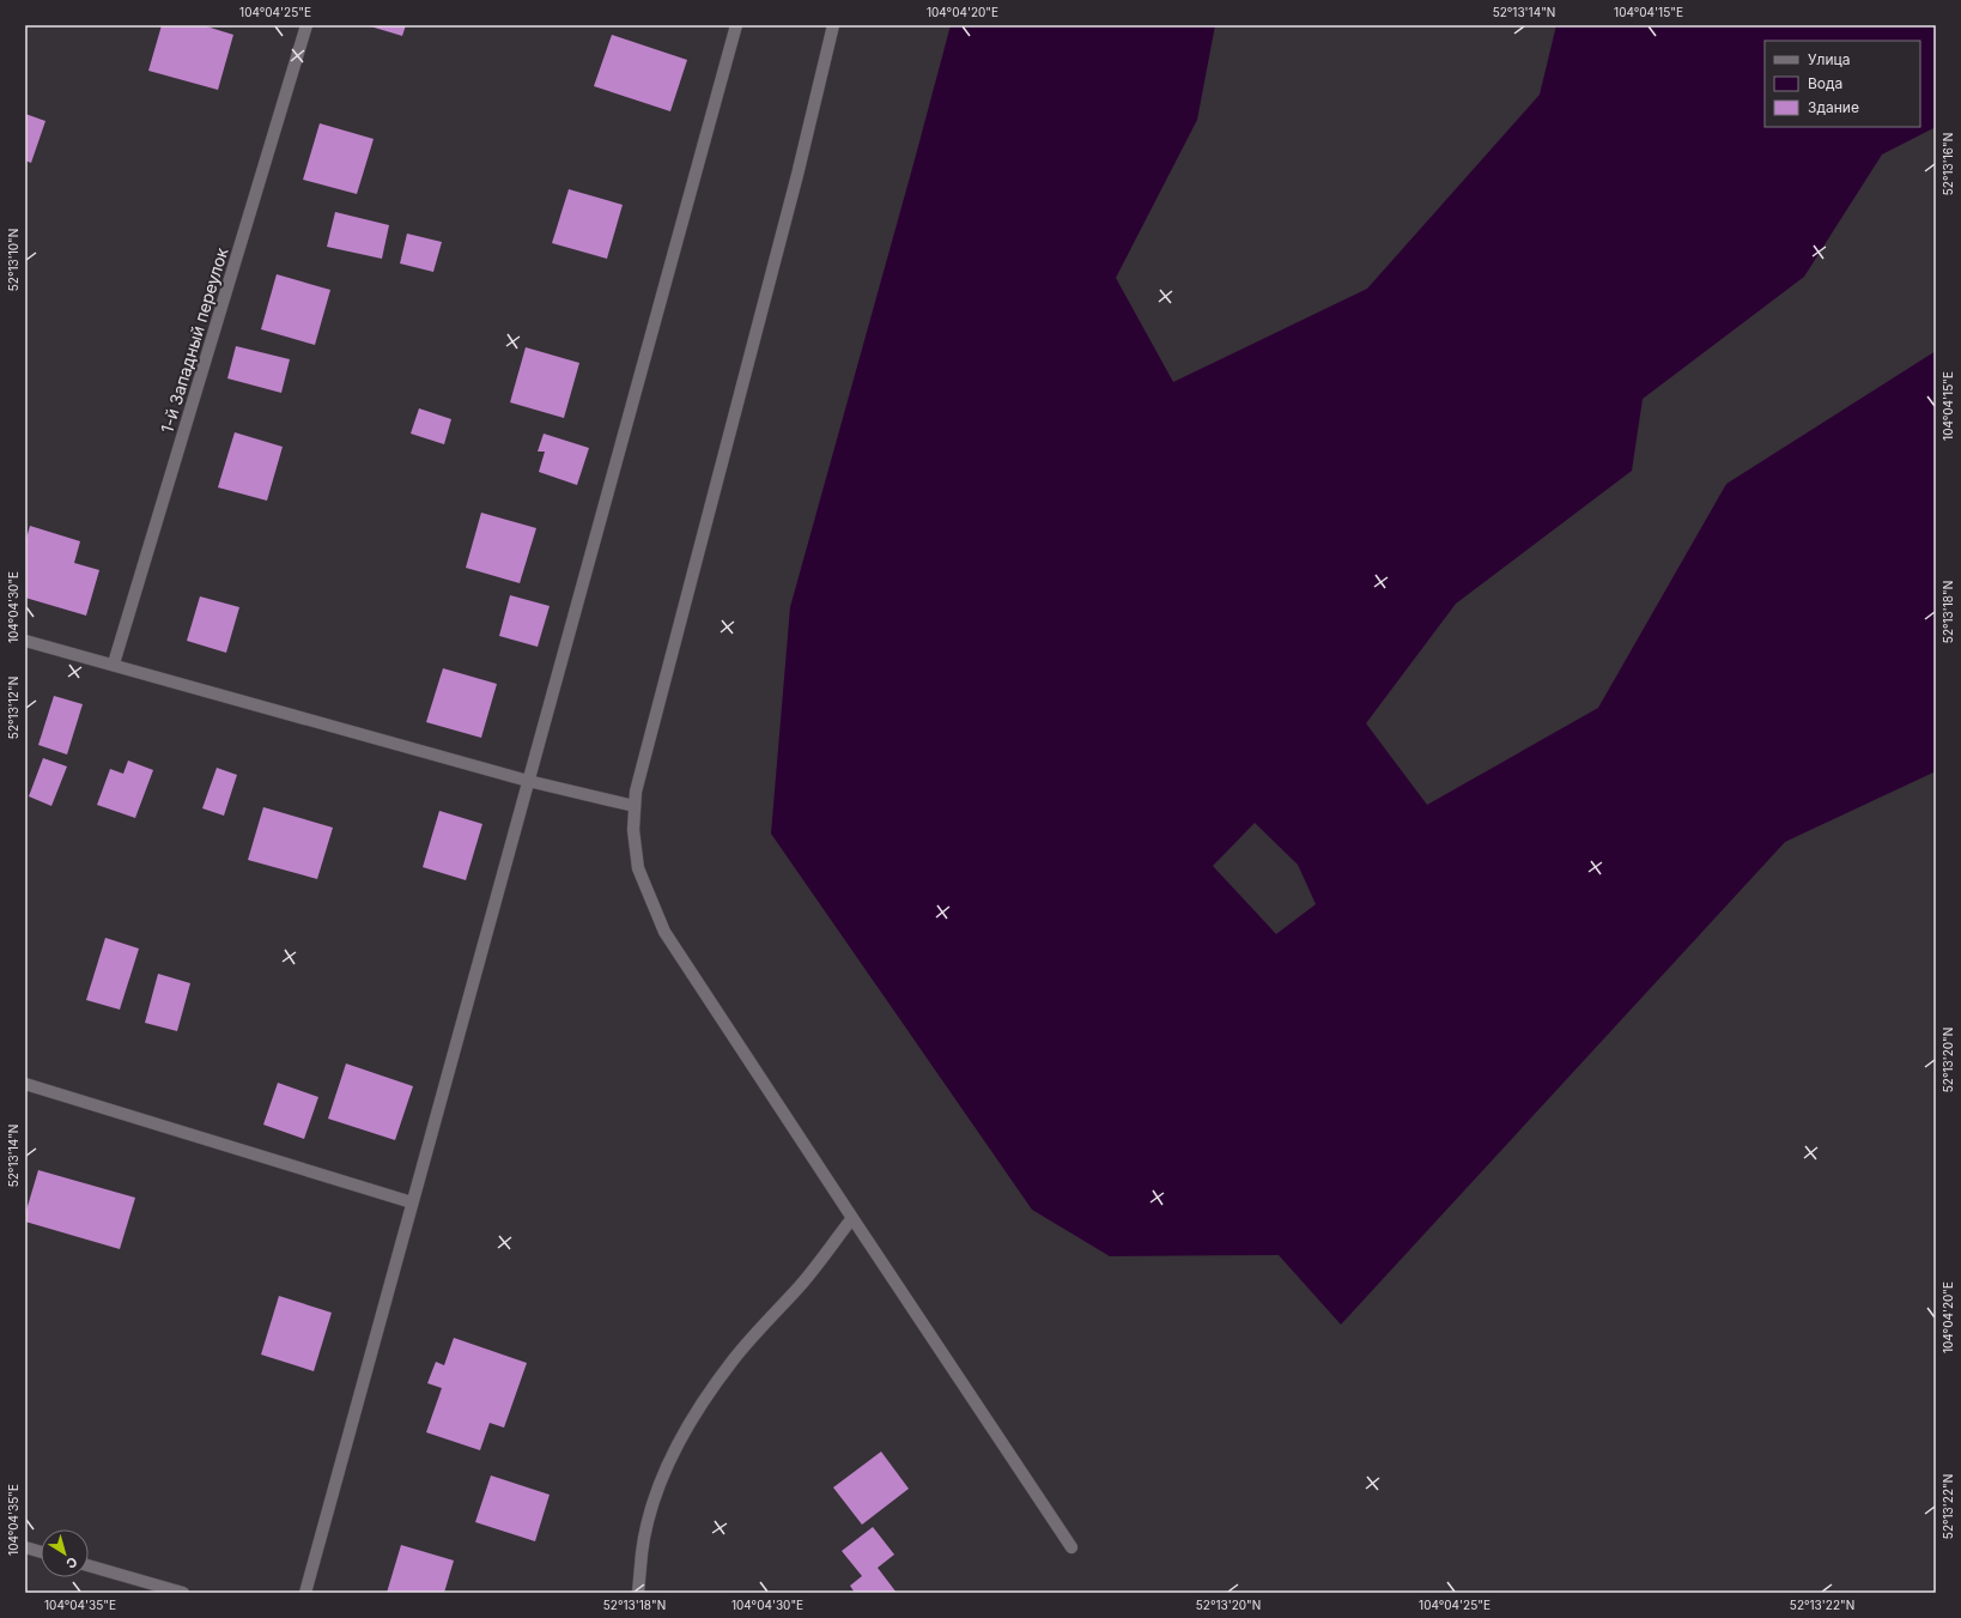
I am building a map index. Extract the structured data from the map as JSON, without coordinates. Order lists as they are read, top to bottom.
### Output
{
  "streets": {
    "street": ["1-й Западный переулок"]
  },
  "legend": ["Улица", "Вода", "Здание"],
  "north": "bottom right",
  "coordinates": [
    "104°04'25\"E",
    "104°04'20\"E",
    "52°13'14\"N",
    "104°04'15\"E",
    "52°13'16\"N",
    "52°13'10\"N",
    "104°04'30\"E",
    "52°13'18\"N",
    "52°13'12\"N",
    "52°13'20\"N",
    "52°13'22\"N",
    "104°04'35\"E"
  ]
}
